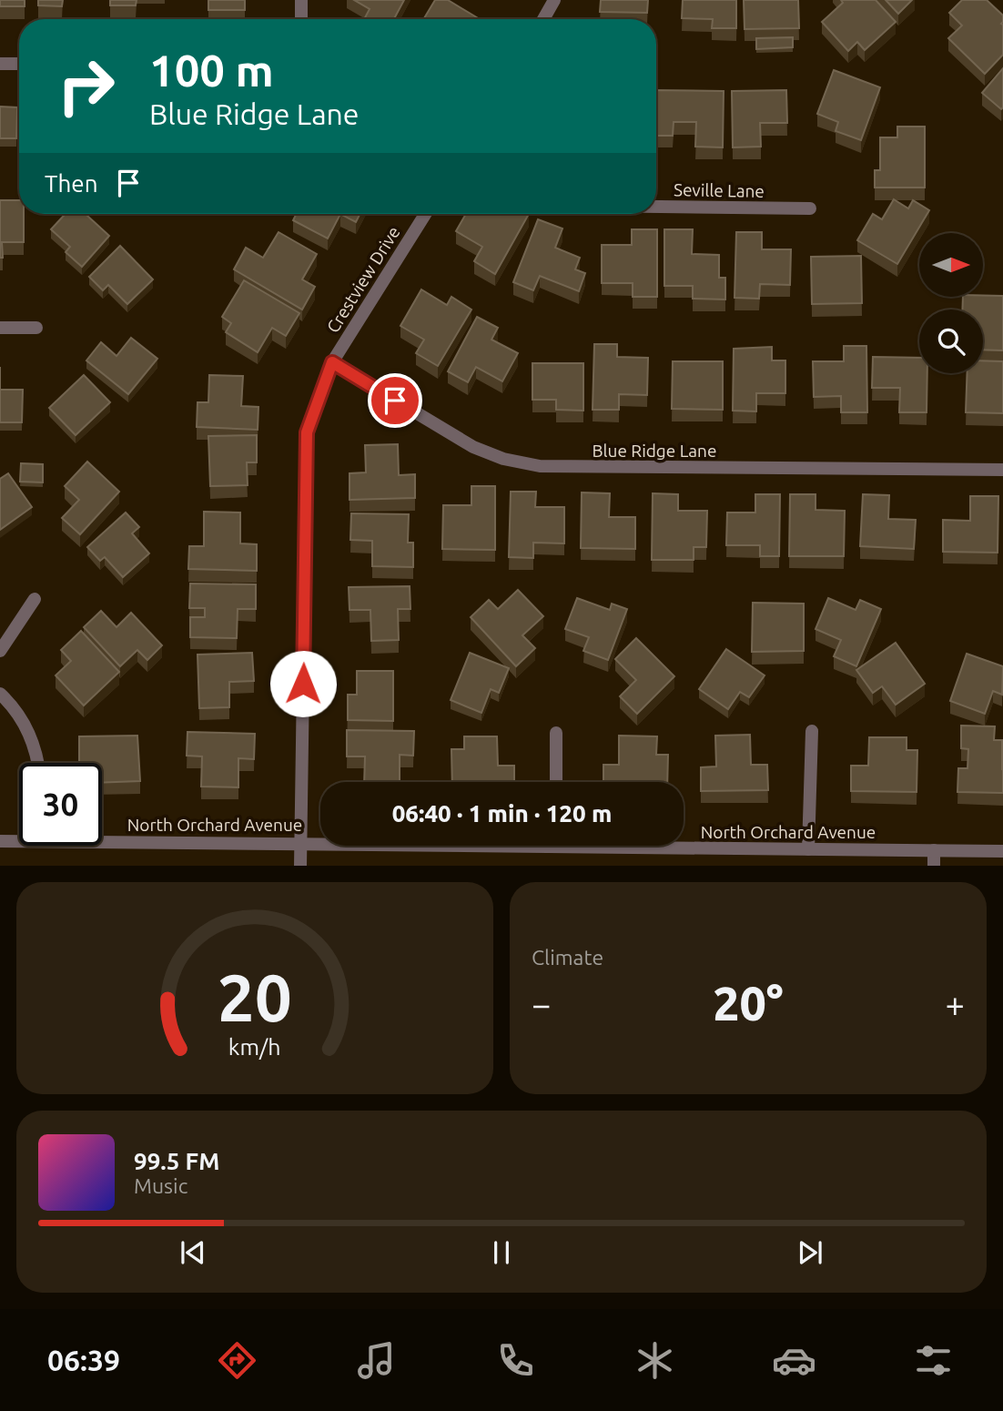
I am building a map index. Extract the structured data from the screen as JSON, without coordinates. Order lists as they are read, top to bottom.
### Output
{
  "streets": {
    "street": [
      "Seville Lane",
      "Crestview Drive",
      "Blue Ridge Lane",
      "North Orchard Avenue"
    ]
  },
  "crossings": [
    ["Crestview Drive", "Blue Ridge Lane"],
    ["Crestview Drive", "North Orchard Avenue"]
  ],
  "north": "right",
  "page": {
    "turn": ["100 m", "Blue Ridge Lane"],
    "then": "Then",
    "limit": "30",
    "trip": "06:40 · 1 min · 120 m",
    "tile": "Climate",
    "heat": ["−", "20°", "+"],
    "song": ["99.5 FM", "Music"],
    "tabs": "06:39",
    "gauge": ["20", "km/h"]
  }
}
